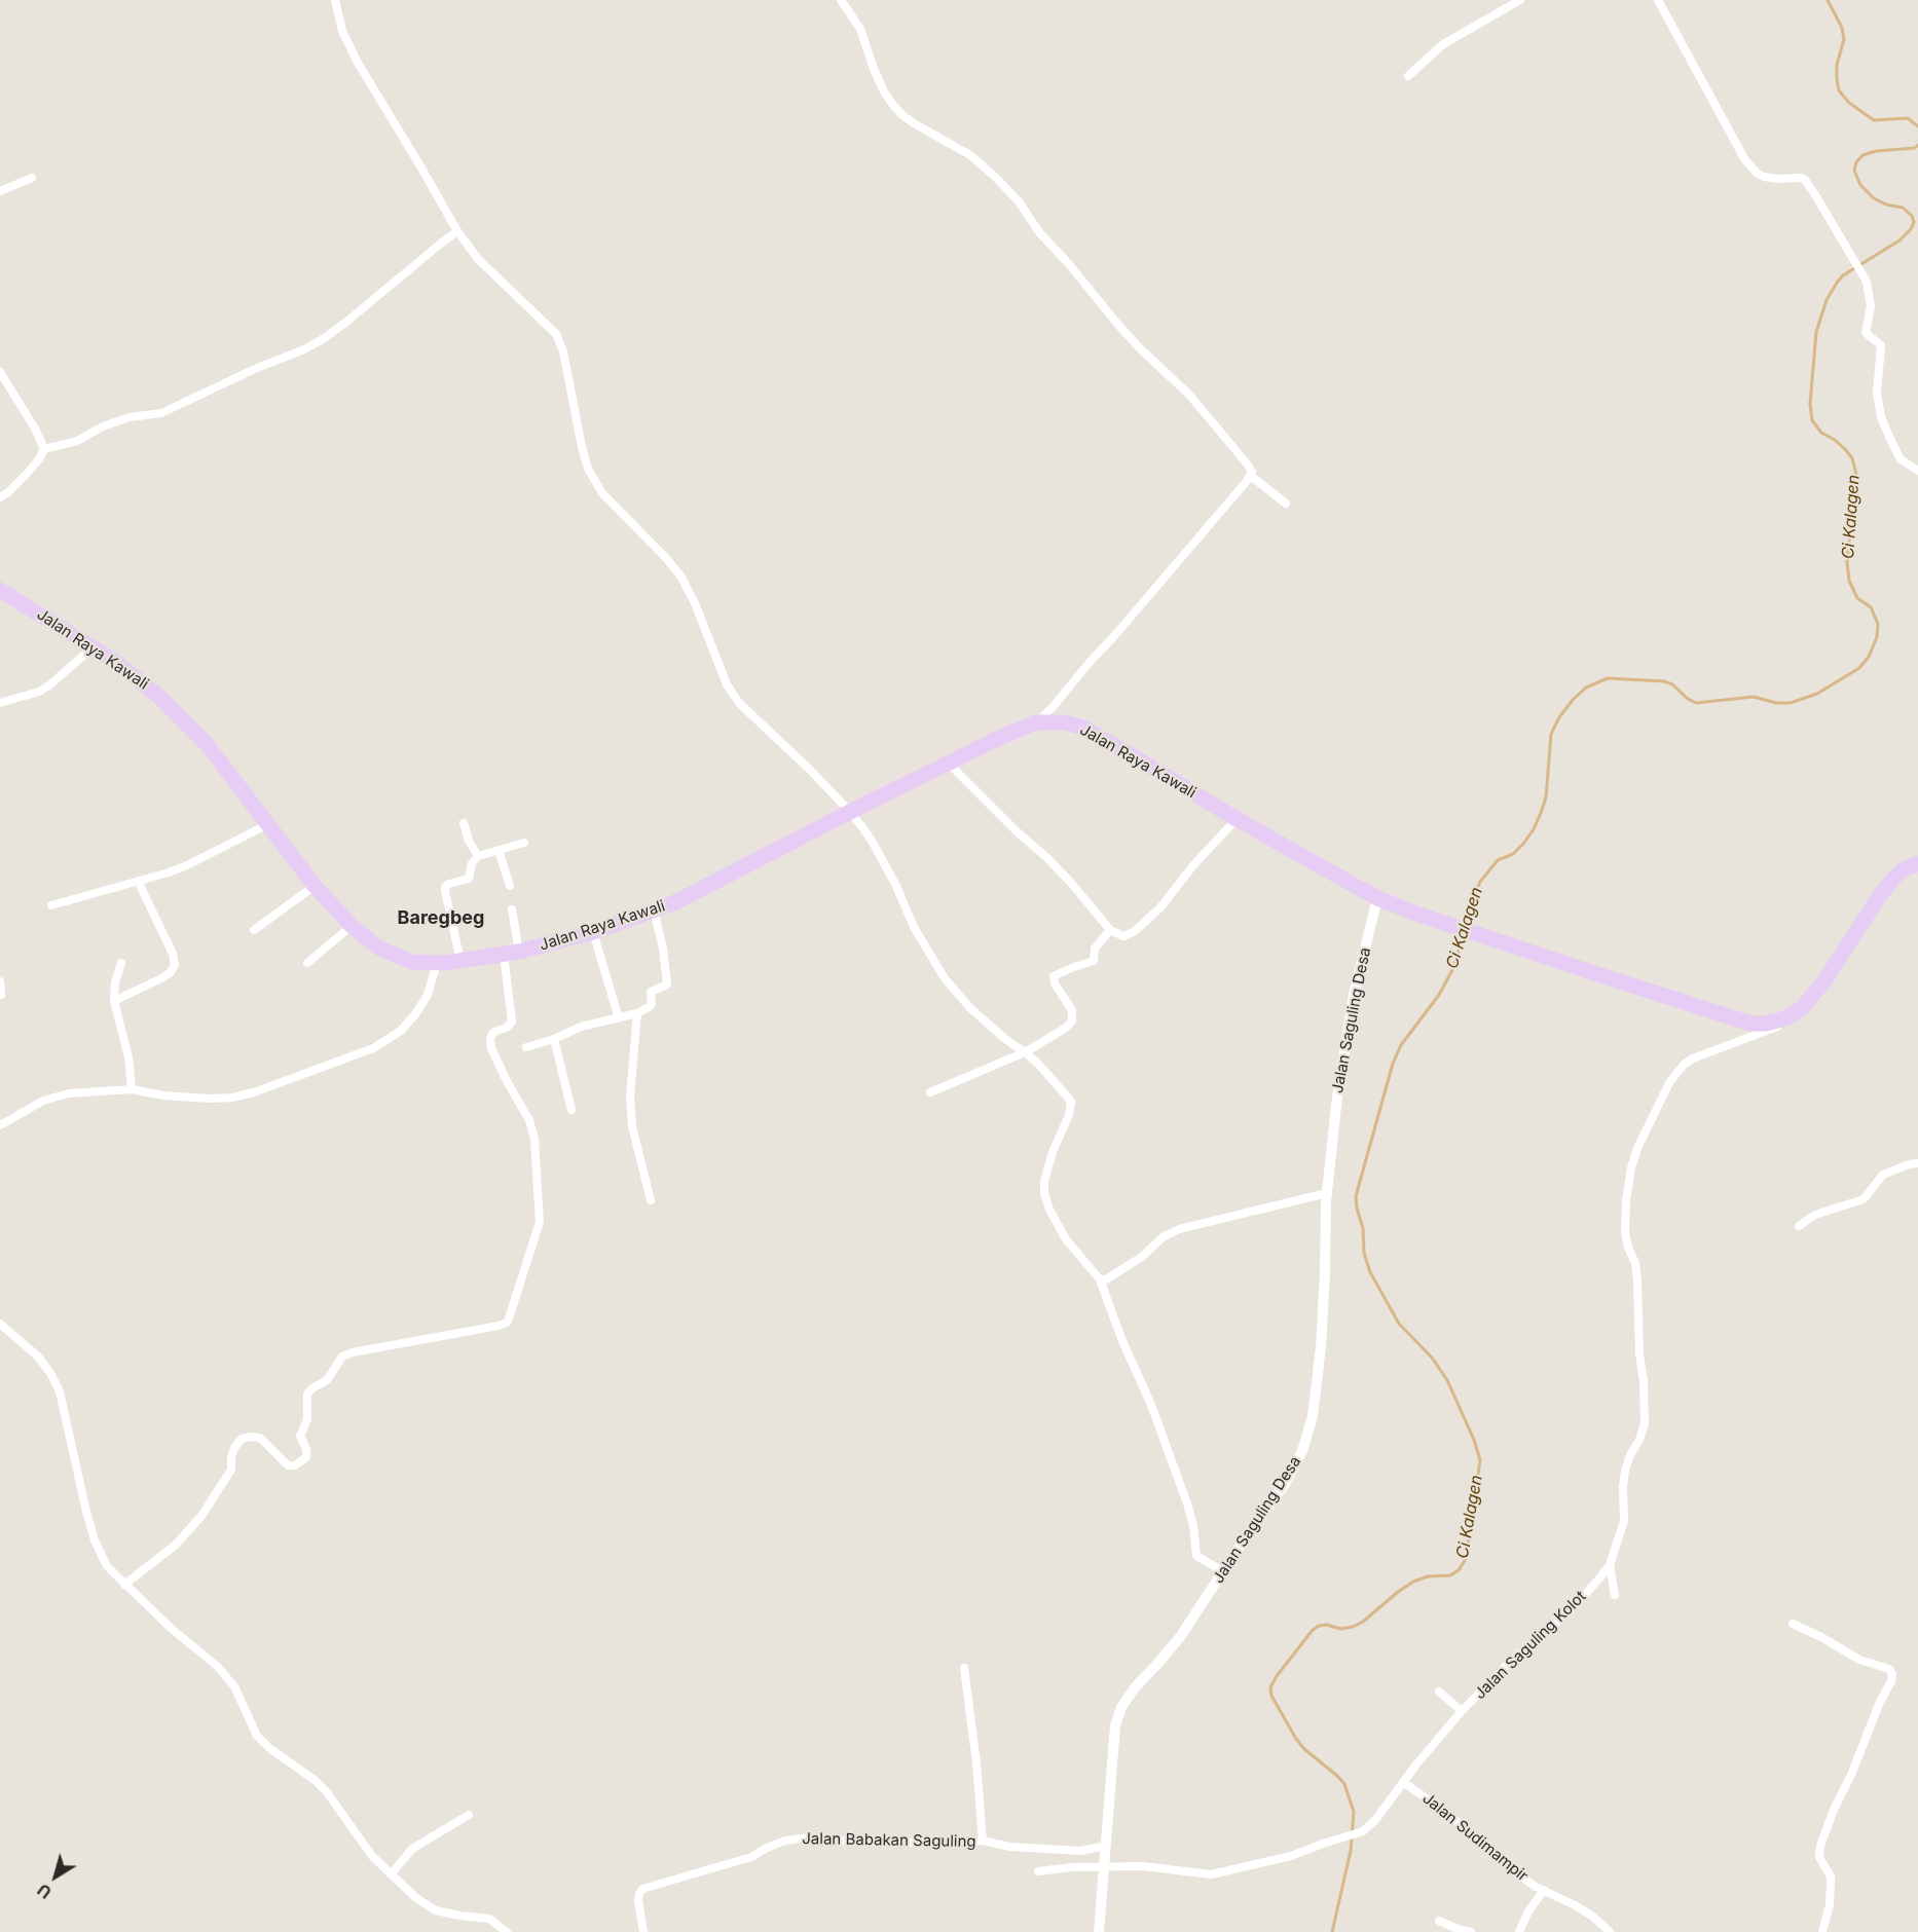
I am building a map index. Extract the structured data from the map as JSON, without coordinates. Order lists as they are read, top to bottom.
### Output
{
  "streets": {
    "highway": ["Jalan Raya Kawali"],
    "street": [
      "Jalan Saguling Desa",
      "Jalan Saguling Kolot",
      "Jalan Sudimampir",
      "Jalan Babakan Saguling"
    ]
  },
  "crossings": [
    ["Jalan Raya Kawali", "Jalan Saguling Desa"],
    ["Jalan Raya Kawali", "Jalan Saguling Kolot"],
    ["Jalan Saguling Desa", "Jalan Saguling Kolot"],
    ["Jalan Saguling Desa", "Jalan Babakan Saguling"],
    ["Jalan Saguling Kolot", "Jalan Sudimampir"]
  ],
  "districts": ["Baregbeg"],
  "water": ["Ci Kalagen"],
  "north": "bottom left"
}
